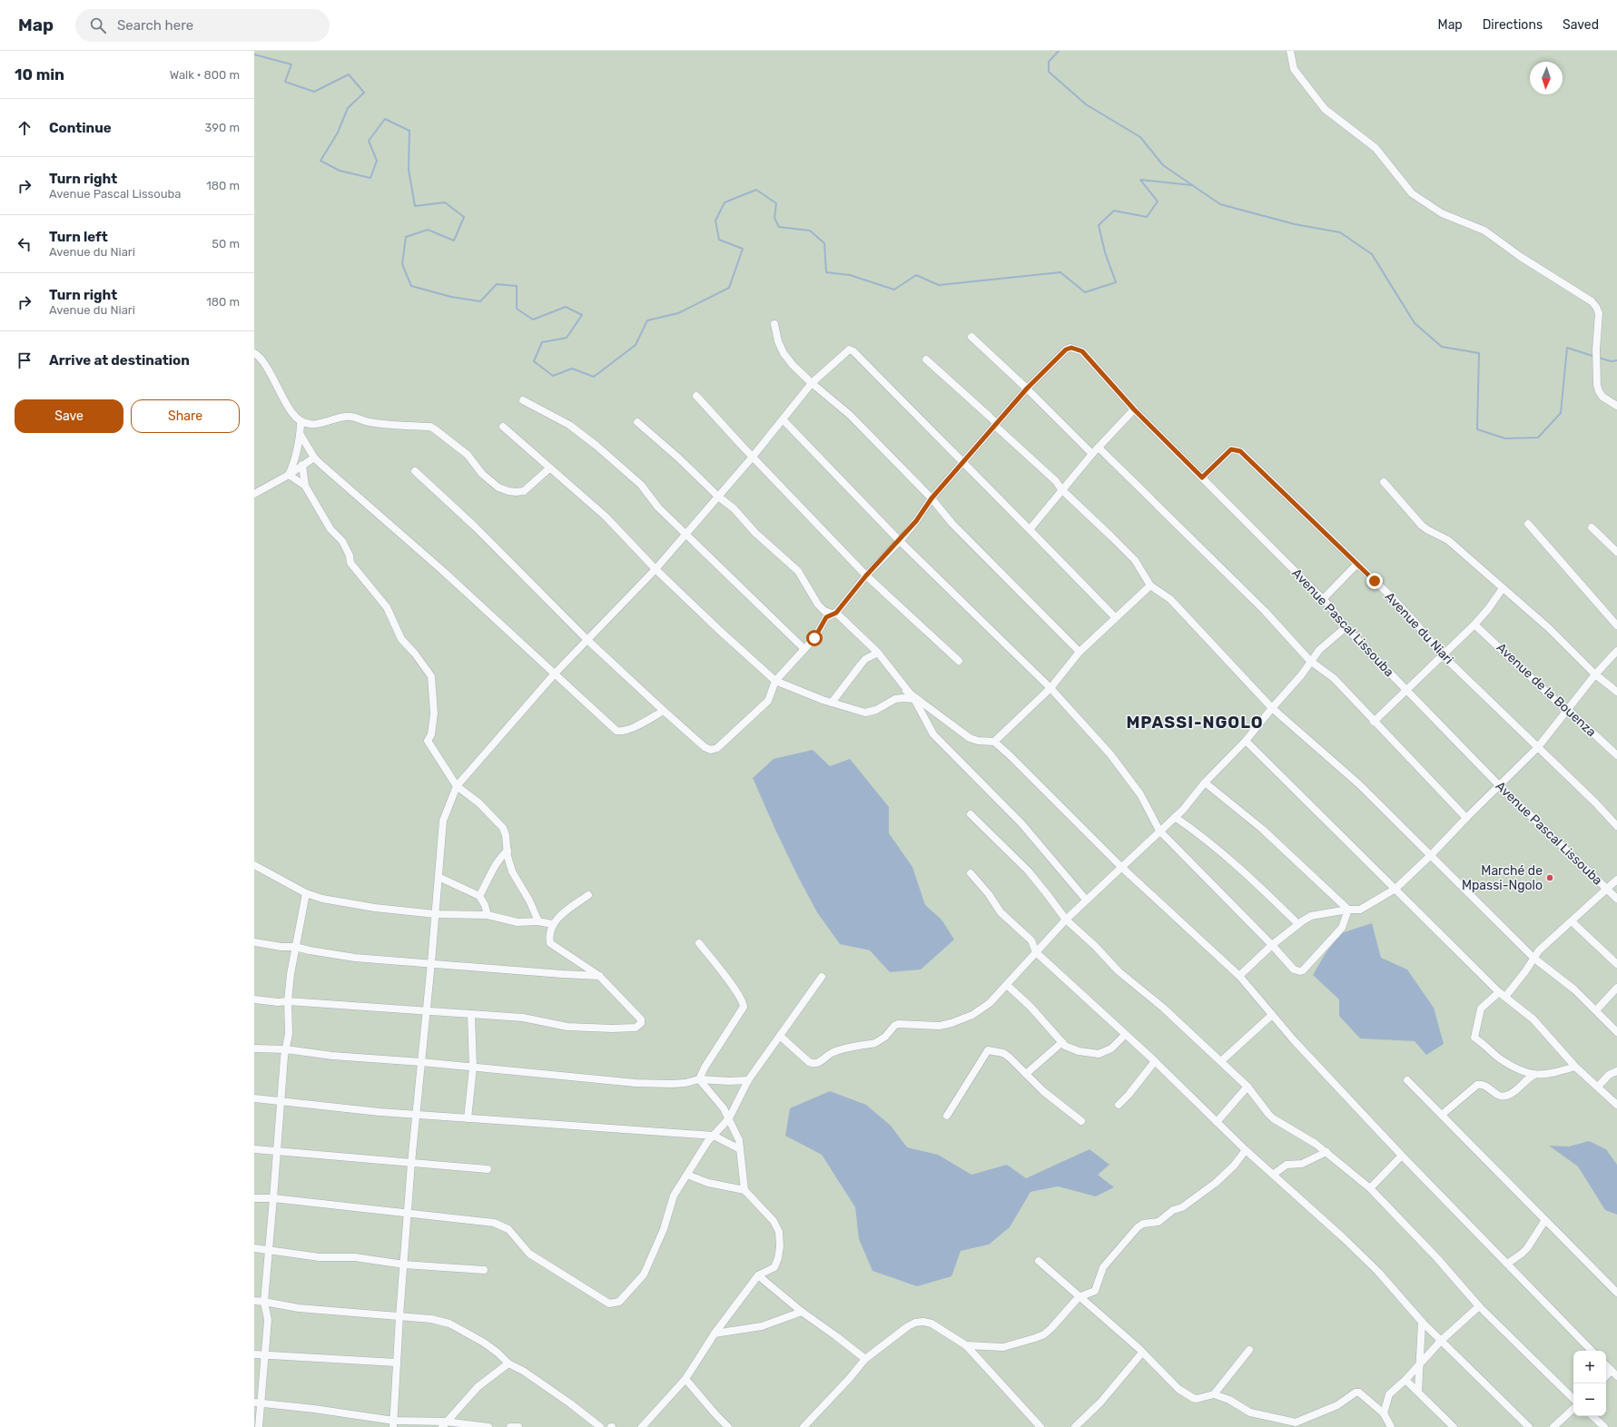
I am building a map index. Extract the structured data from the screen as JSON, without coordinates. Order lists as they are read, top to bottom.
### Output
{
  "streets": {
    "street": ["Avenue Pascal Lissouba", "Avenue du Niari", "Avenue de la Bouenza"]
  },
  "crossings": [
    ["Avenue Pascal Lissouba", "Avenue du Niari"]
  ],
  "districts": ["MPASSI-NGOLO"],
  "places": ["Marché de Mpassi-Ngolo"],
  "north": "bottom",
  "page": {
    "header": "Map",
    "search": "Search here",
    "nav": ["Map", "Directions", "Saved"],
    "heading": ["10 min", "Walk · 800 m"],
    "list": [
      ["Continue", "390 m"],
      ["Turn right", "Avenue Pascal Lissouba", "180 m"],
      ["Turn left", "Avenue du Niari", "50 m"],
      ["Turn right", "Avenue du Niari", "180 m"],
      "Arrive at destination"
    ],
    "buttons": ["Save", "Share"],
    "map_buttons": ["+", "−"]
  }
}
